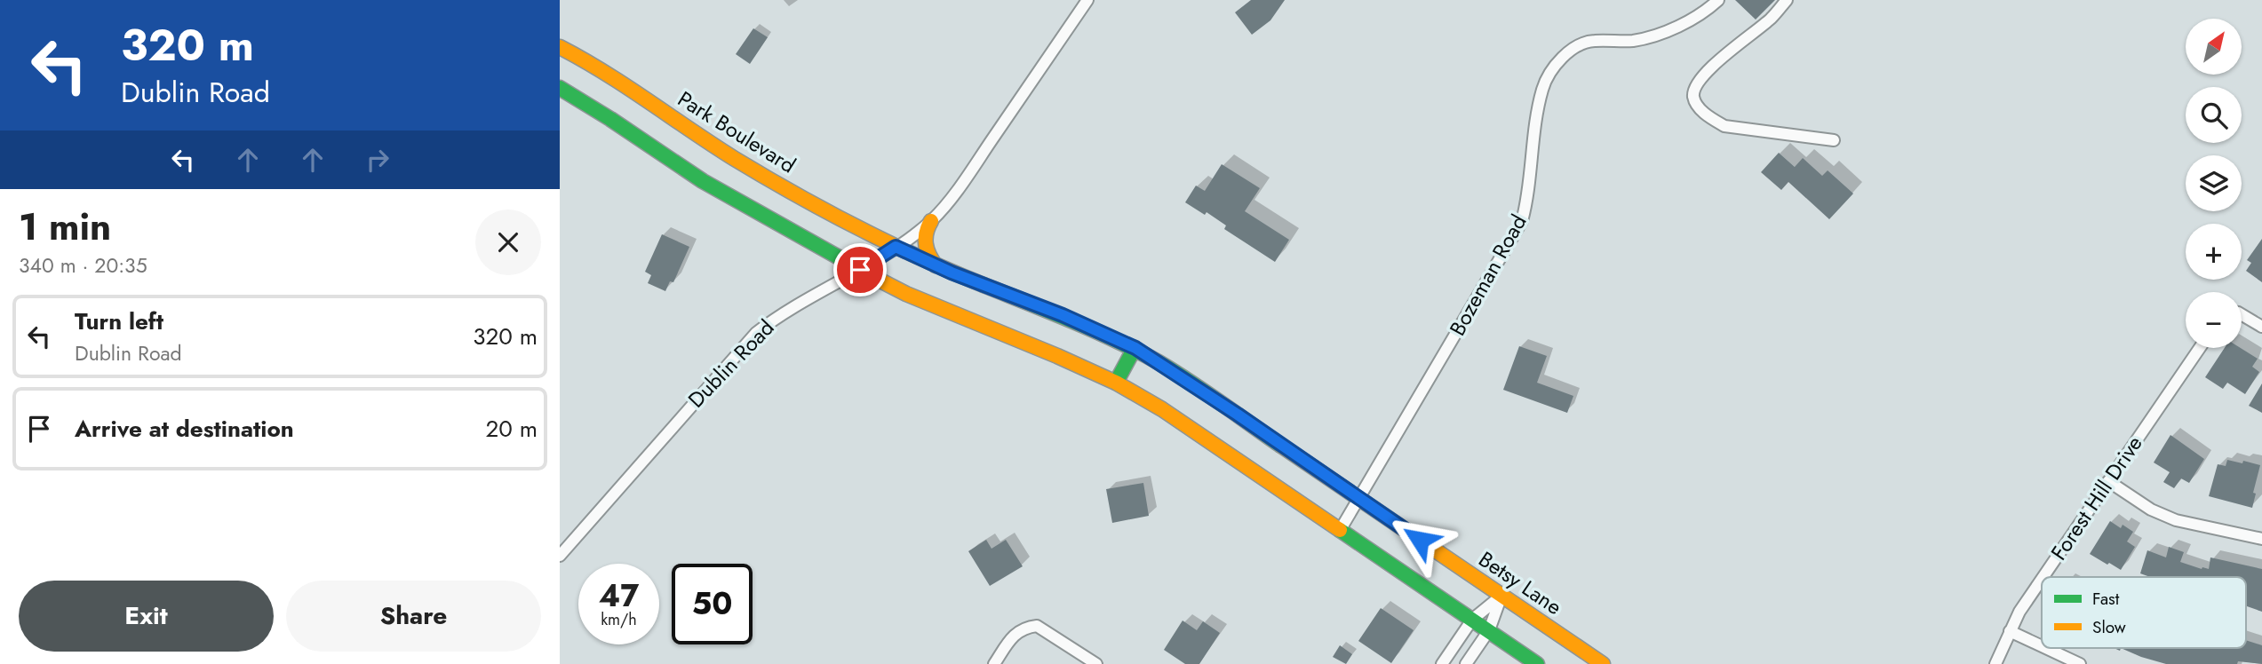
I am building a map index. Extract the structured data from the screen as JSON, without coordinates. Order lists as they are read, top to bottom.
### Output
{
  "streets": {
    "main road": ["Park Boulevard", "Betsy Lane"],
    "street": ["Bozeman Road", "Dublin Road", "Forest Hill Drive"]
  },
  "crossings": [
    ["Park Boulevard", "Dublin Road"],
    ["Park Boulevard", "Betsy Lane"],
    ["Bozeman Road", "Betsy Lane"],
    ["Dublin Road", "Betsy Lane"]
  ],
  "legend": ["Fast", "Slow"],
  "north": "top right",
  "page": {
    "turn": ["320 m", "Dublin Road"],
    "map_buttons": ["+", "−"],
    "heading": ["1 min", "340 m · 20:35"],
    "list": [
      {
        "name": "Turn left",
        "note": "Dublin Road",
        "value": "320 m"
      },
      {
        "name": "Arrive at destination",
        "value": "20 m"
      }
    ],
    "speed": "47 km/h",
    "limit": "50",
    "buttons": ["Exit", "Share"]
  }
}
